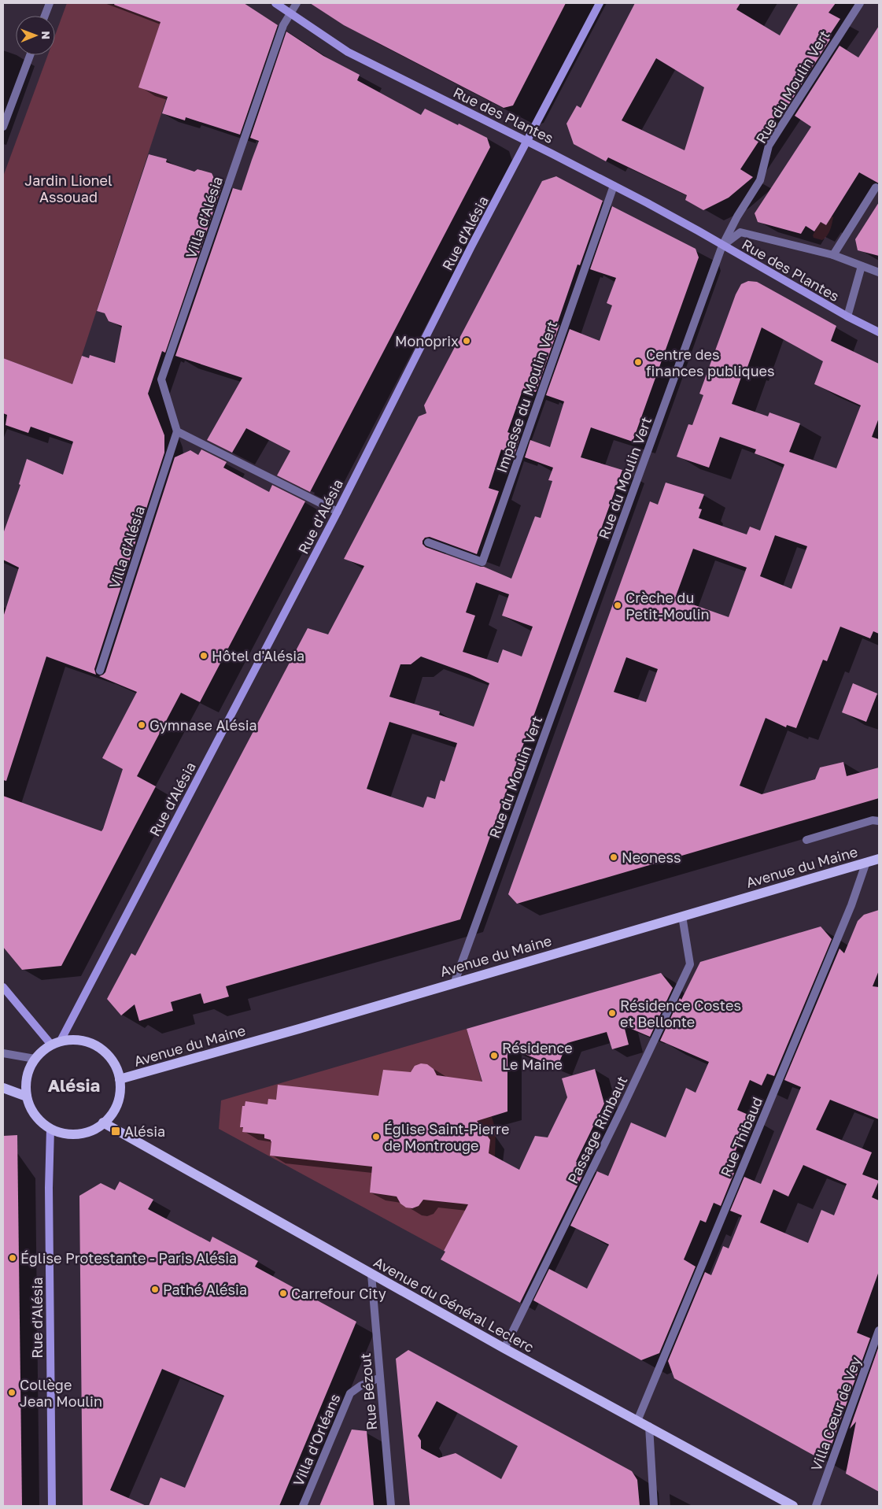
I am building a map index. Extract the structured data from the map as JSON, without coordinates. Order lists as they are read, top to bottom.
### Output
{
  "streets": {
    "main road": [
      "Rue des Plantes",
      "Rue d'Alésia",
      "Avenue du Maine",
      "Avenue du Général Leclerc"
    ],
    "street": [
      "Rue du Moulin Vert",
      "Villa d'Alésia",
      "Impasse du Moulin Vert",
      "Passage Rimbaut",
      "Rue Thibaud",
      "Rue Bézout",
      "Villa Cœur de Vey",
      "Villa d'Orléans"
    ]
  },
  "crossings": [
    ["Rue du Moulin Vert", "Rue des Plantes"],
    ["Rue du Moulin Vert", "Avenue du Maine"],
    ["Rue des Plantes", "Villa d'Alésia"],
    ["Rue des Plantes", "Rue d'Alésia"],
    ["Rue des Plantes", "Impasse du Moulin Vert"],
    ["Rue d'Alésia", "Avenue du Maine"],
    ["Rue d'Alésia", "Avenue du Général Leclerc"],
    ["Avenue du Maine", "Passage Rimbaut"],
    ["Avenue du Maine", "Rue Thibaud"],
    ["Avenue du Maine", "Avenue du Général Leclerc"],
    ["Passage Rimbaut", "Avenue du Général Leclerc"],
    ["Rue Thibaud", "Avenue du Général Leclerc"],
    ["Avenue du Général Leclerc", "Rue Bézout"],
    ["Rue Bézout", "Villa d'Orléans"]
  ],
  "districts": ["Alésia"],
  "parks": ["Jardin Lionel Assouad"],
  "places": {
    "other": [
      "Monoprix",
      "Centre des finances publiques",
      "Crèche du Petit-Moulin",
      "Hôtel d'Alésia",
      "Gymnase Alésia",
      "Neoness",
      "Résidence Costes et Bellonte",
      "Résidence Le Maine",
      "Église Saint-Pierre de Montrouge",
      "Église Protestante - Paris Alésia",
      "Pathé Alésia",
      "Carrefour City",
      "Collège Jean Moulin"
    ],
    "transit": ["Alésia"]
  },
  "north": "right"
}
